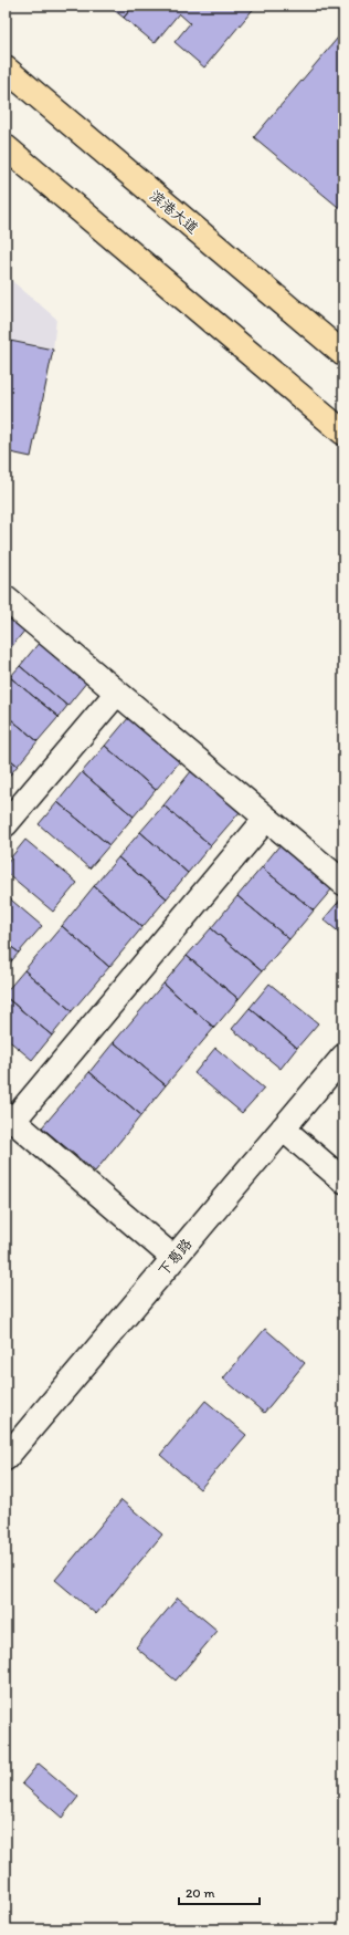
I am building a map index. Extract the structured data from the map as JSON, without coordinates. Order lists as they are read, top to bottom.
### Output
{
  "streets": {
    "main road": ["滨港大道"],
    "street": ["下葛路"]
  },
  "scale_bar": "20 m"
}
